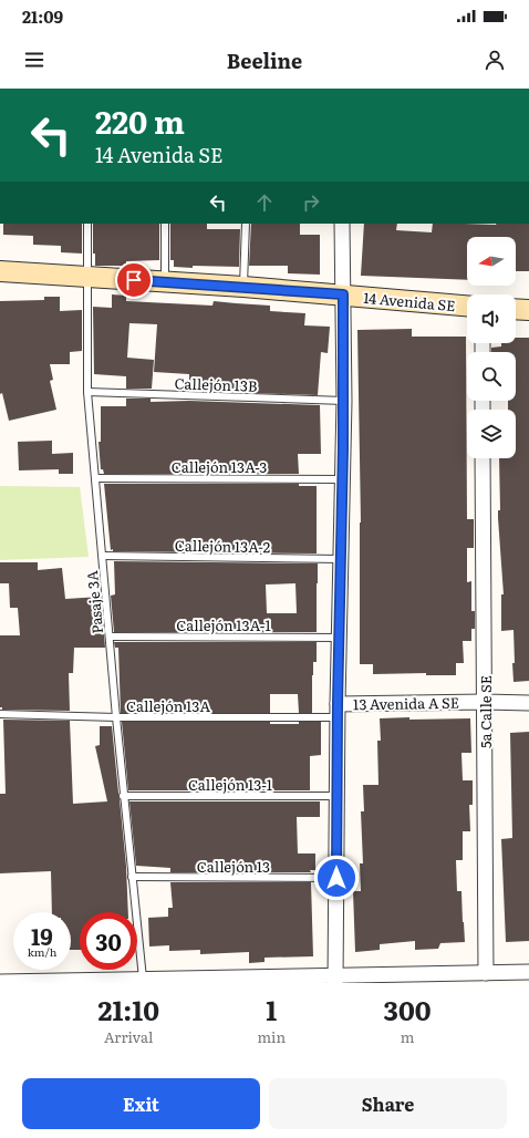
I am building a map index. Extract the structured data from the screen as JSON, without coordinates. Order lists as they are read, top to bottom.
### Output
{
  "streets": {
    "street": ["14 Avenida SE", "13 Avenida A SE", "5a Calle SE"],
    "lane": [
      "Callejón 13B",
      "Callejón 13A-3",
      "Callejón 13A-2",
      "Pasaje 3A",
      "Callejón 13A-1",
      "Callejón 13A",
      "Callejón 13-1",
      "Callejón 13"
    ]
  },
  "crossings": [
    ["14 Avenida SE", "Pasaje 3A"],
    ["Callejón 13B", "Pasaje 3A"],
    ["Callejón 13A-3", "Pasaje 3A"],
    ["Callejón 13A-2", "Pasaje 3A"],
    ["Pasaje 3A", "Callejón 13A-1"],
    ["Pasaje 3A", "Callejón 13A"],
    ["Pasaje 3A", "Callejón 13-1"],
    ["Pasaje 3A", "Callejón 13"],
    ["13 Avenida A SE", "Callejón 13A"],
    ["13 Avenida A SE", "5a Calle SE"]
  ],
  "north": "left",
  "page": {
    "status": "21:09",
    "header": "Beeline",
    "turn": ["220 m", "14 Avenida SE"],
    "speed": "19 km/h",
    "limit": "30",
    "eta": [
      "21:10",
      "Arrival",
      "1",
      "min",
      "300",
      "m"
    ],
    "buttons": ["Exit", "Share"]
  }
}
